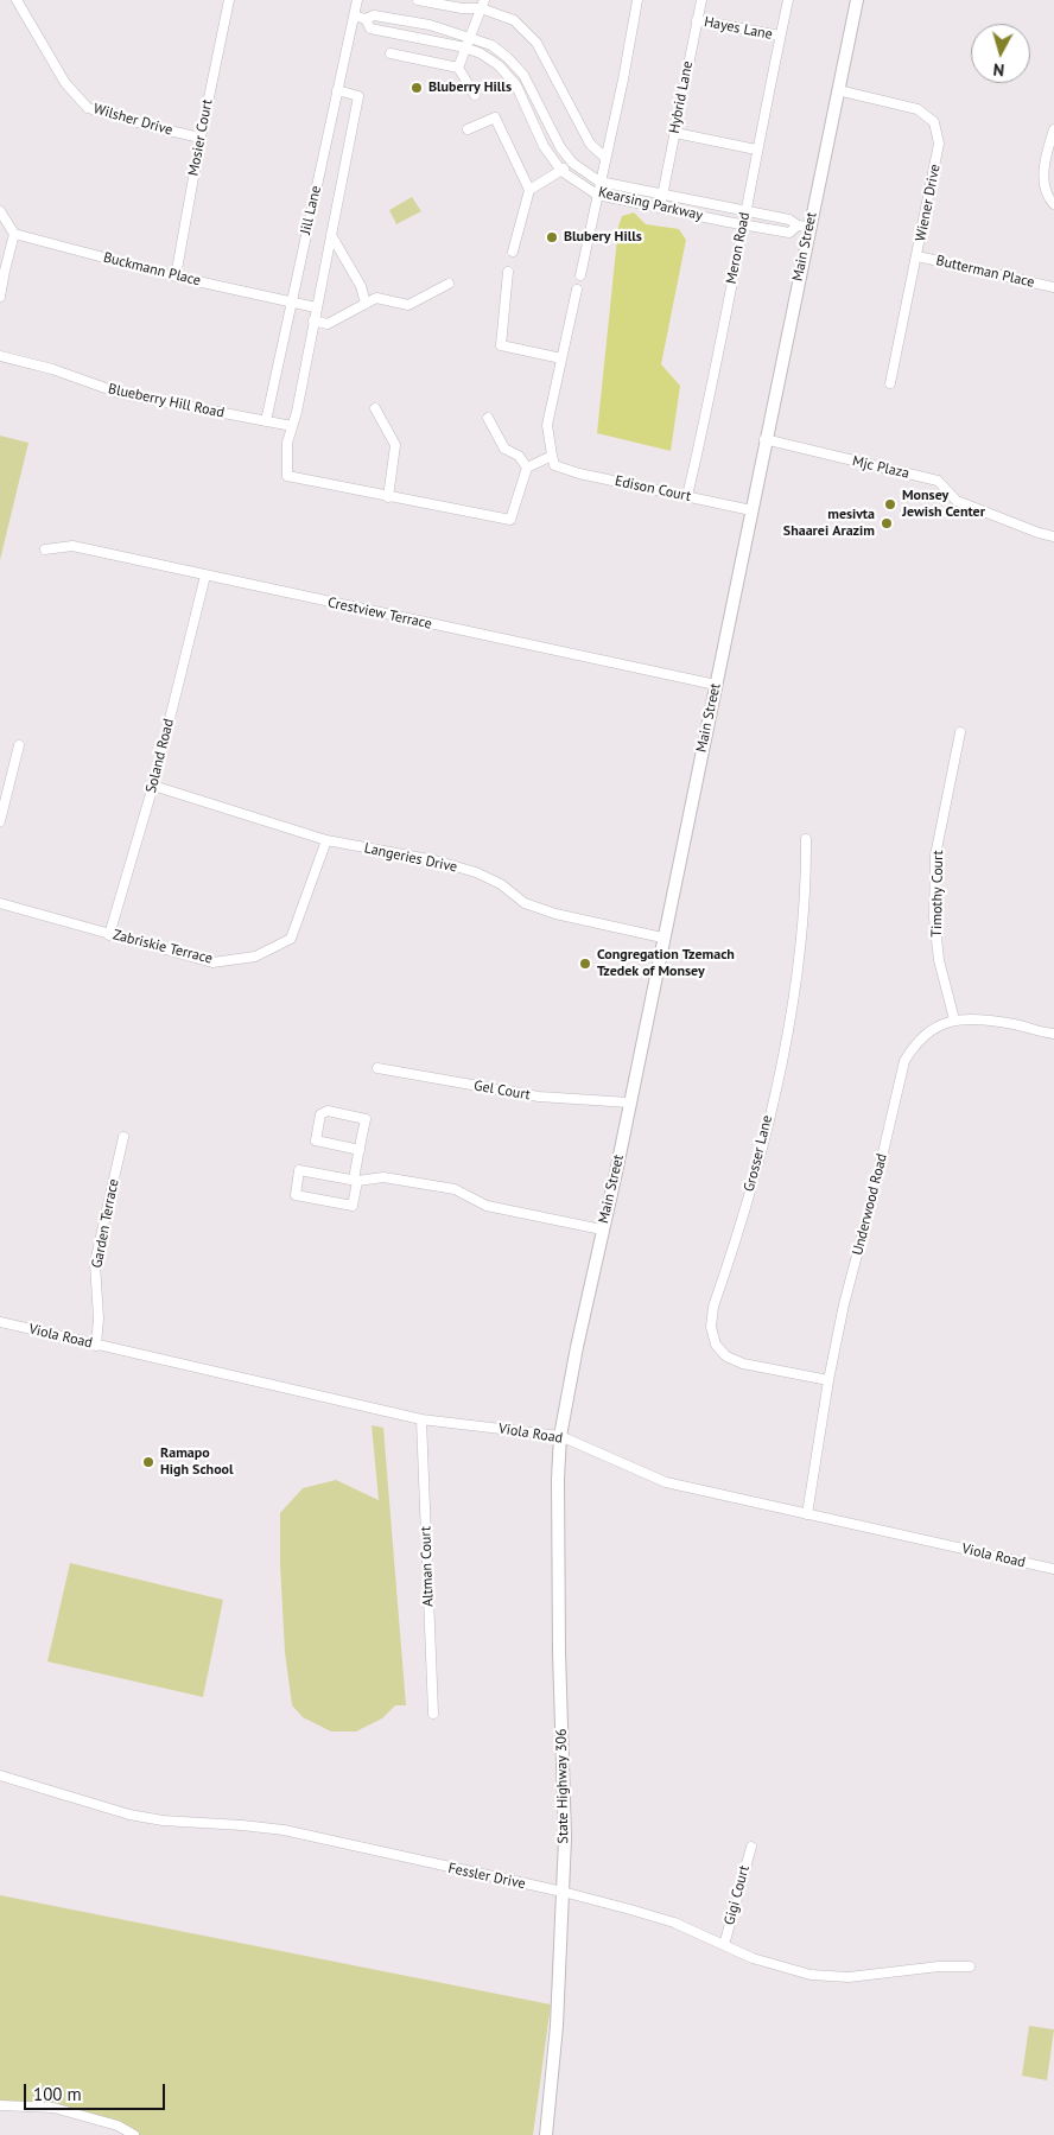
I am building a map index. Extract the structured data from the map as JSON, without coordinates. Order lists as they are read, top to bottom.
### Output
{
  "streets": {
    "main road": ["Main Street", "State Highway 306"],
    "street": [
      "Hayes Lane",
      "Hybrid Lane",
      "Wilsher Drive",
      "Mosier Court",
      "Wiener Drive",
      "Kearsing Parkway",
      "Jill Lane",
      "Meron Road",
      "Buckmann Place",
      "Butterman Place",
      "Blueberry Hill Road",
      "Mjc Plaza",
      "Edison Court",
      "Crestview Terrace",
      "Soland Road",
      "Langeries Drive",
      "Timothy Court",
      "Zabriskie Terrace",
      "Gel Court",
      "Grosser Lane",
      "Underwood Road",
      "Garden Terrace",
      "Viola Road",
      "Altman Court",
      "Fessler Drive",
      "Gigi Court"
    ]
  },
  "crossings": [
    ["Hayes Lane", "Hybrid Lane"],
    ["Hayes Lane", "Meron Road"],
    ["Hybrid Lane", "Kearsing Parkway"],
    ["Wilsher Drive", "Mosier Court"],
    ["Mosier Court", "Buckmann Place"],
    ["Wiener Drive", "Main Street"],
    ["Wiener Drive", "Butterman Place"],
    ["Kearsing Parkway", "Jill Lane"],
    ["Kearsing Parkway", "Main Street"],
    ["Kearsing Parkway", "Meron Road"],
    ["Jill Lane", "Buckmann Place"],
    ["Jill Lane", "Blueberry Hill Road"],
    ["Main Street", "Mjc Plaza"],
    ["Main Street", "Edison Court"],
    ["Main Street", "Crestview Terrace"],
    ["Main Street", "Langeries Drive"],
    ["Main Street", "Gel Court"],
    ["Main Street", "Viola Road"],
    ["Main Street", "State Highway 306"],
    ["Meron Road", "Edison Court"],
    ["Crestview Terrace", "Soland Road"],
    ["Soland Road", "Langeries Drive"],
    ["Soland Road", "Zabriskie Terrace"],
    ["Langeries Drive", "Zabriskie Terrace"],
    ["Timothy Court", "Underwood Road"],
    ["Grosser Lane", "Underwood Road"],
    ["Underwood Road", "Viola Road"],
    ["Garden Terrace", "Viola Road"],
    ["Viola Road", "Altman Court"],
    ["Viola Road", "State Highway 306"],
    ["State Highway 306", "Fessler Drive"],
    ["Fessler Drive", "Gigi Court"]
  ],
  "places": [
    "Bluberry Hills",
    "Blubery Hills",
    "Monsey Jewish Center",
    "mesivta Shaarei Arazim",
    "Congregation Tzemach Tzedek of Monsey",
    "Ramapo High School"
  ],
  "scale_bar": "100 m",
  "north": "bottom"
}
